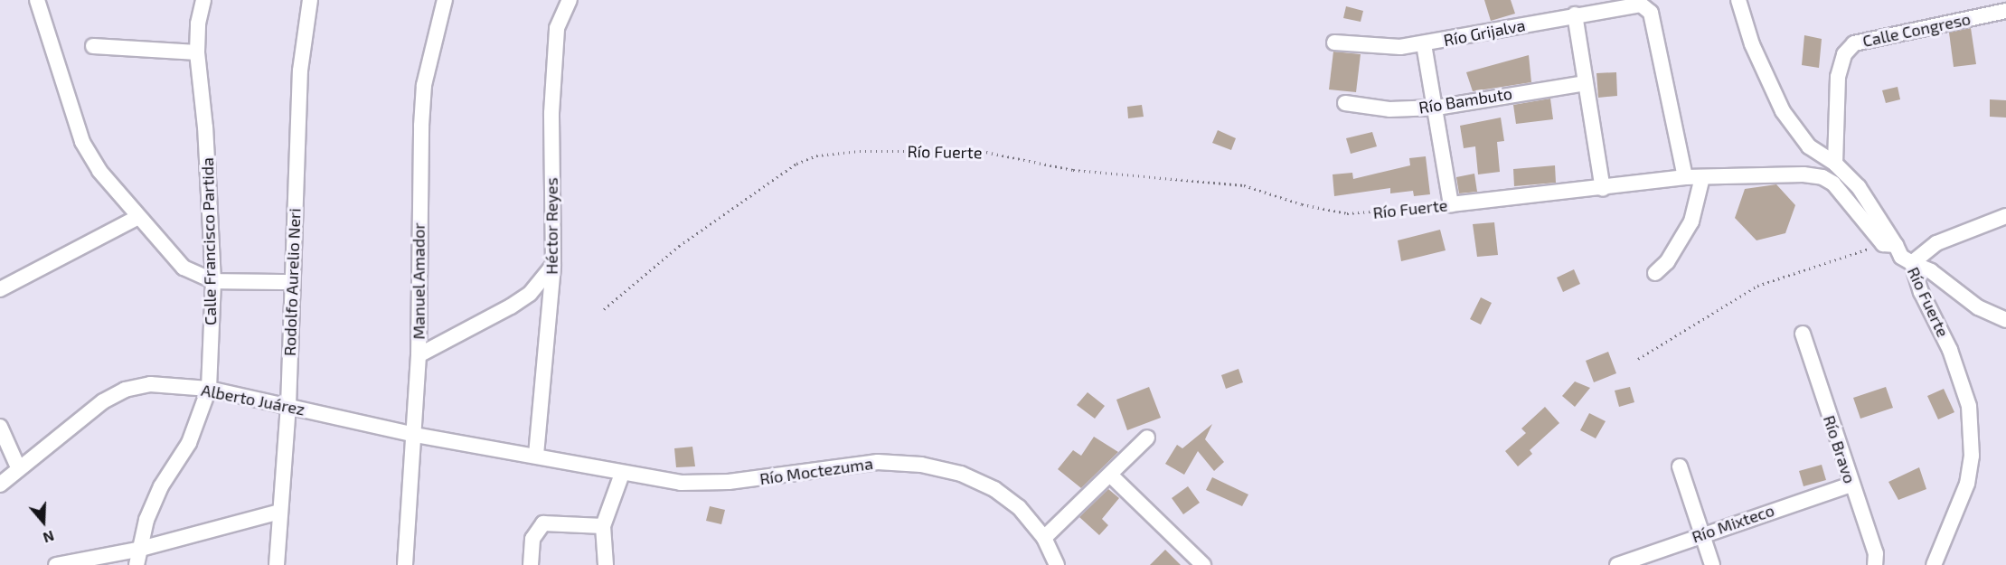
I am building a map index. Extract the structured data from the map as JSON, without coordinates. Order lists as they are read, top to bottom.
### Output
{
  "streets": {
    "street": [
      "Calle Congreso",
      "Río Grijalva",
      "Río Bambuto",
      "Río Fuerte",
      "Héctor Reyes",
      "Calle Francisco Partida",
      "Manuel Amador",
      "Rodolfo Aurelio Neri",
      "Alberto Juárez",
      "Río Bravo",
      "Río Moctezuma",
      "Río Mixteco"
    ]
  },
  "crossings": [
    ["Río Grijalva", "Río Fuerte"],
    ["Héctor Reyes", "Alberto Juárez"],
    ["Héctor Reyes", "Río Moctezuma"],
    ["Calle Francisco Partida", "Alberto Juárez"],
    ["Manuel Amador", "Alberto Juárez"],
    ["Rodolfo Aurelio Neri", "Alberto Juárez"],
    ["Alberto Juárez", "Río Moctezuma"],
    ["Río Bravo", "Río Mixteco"]
  ],
  "north": "bottom"
}
